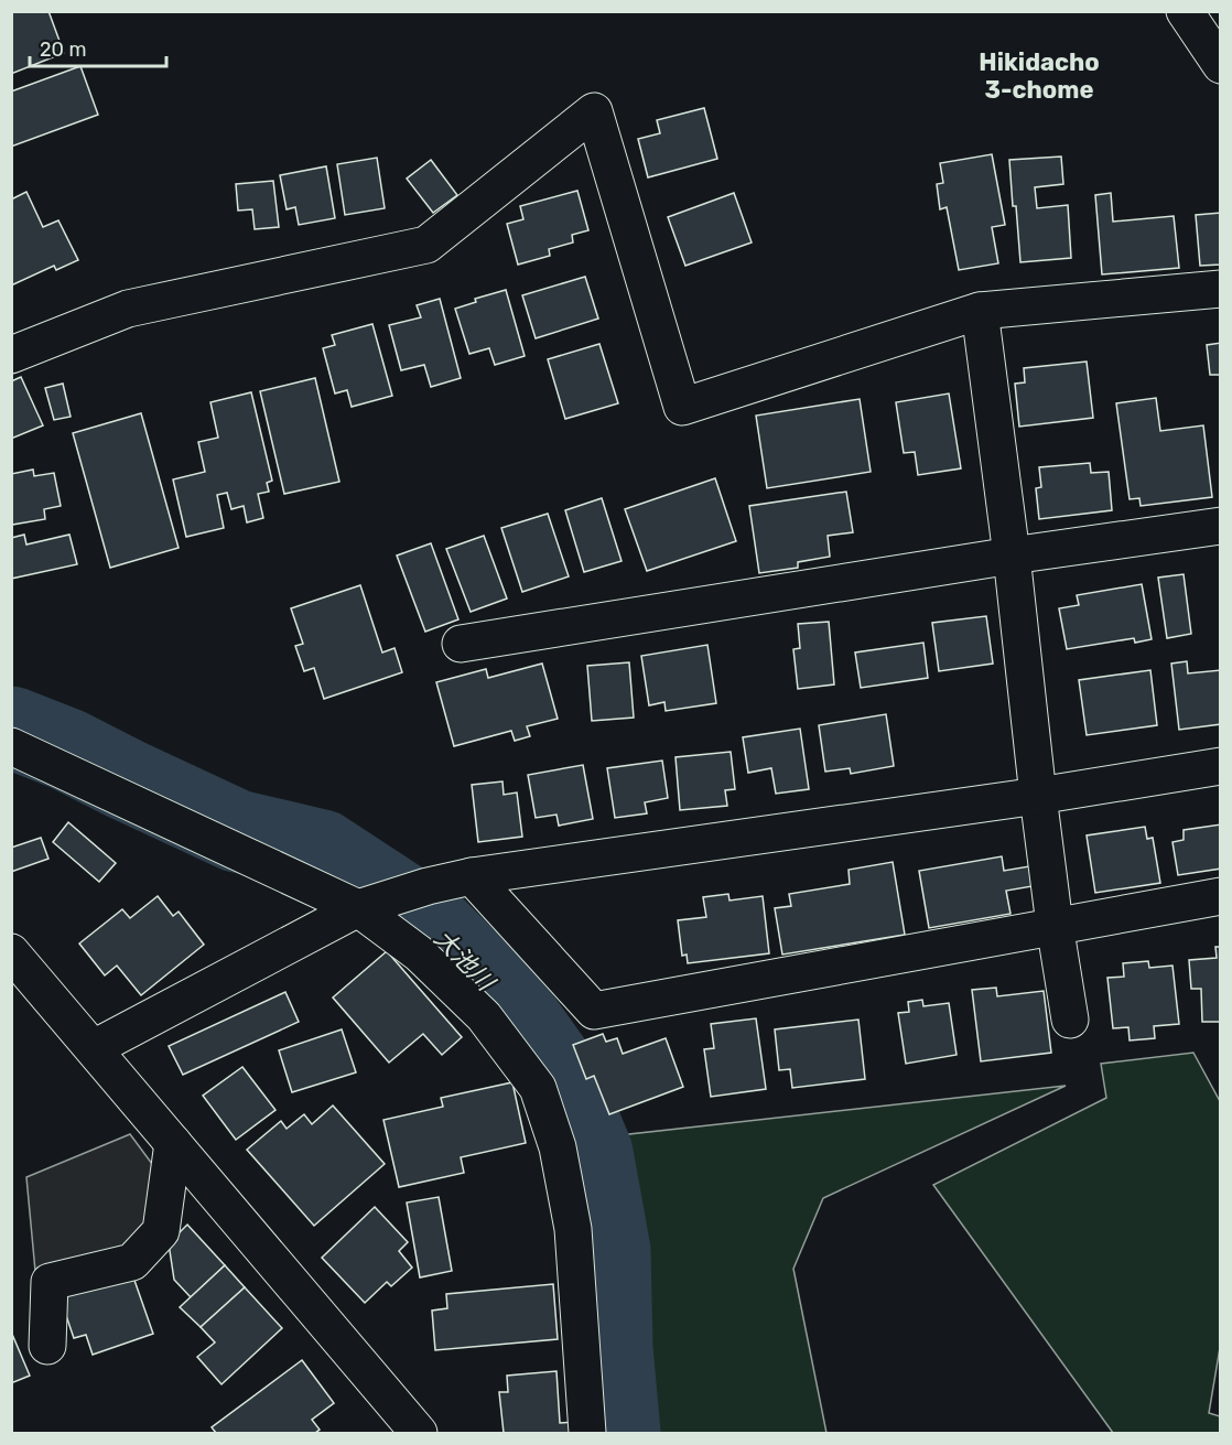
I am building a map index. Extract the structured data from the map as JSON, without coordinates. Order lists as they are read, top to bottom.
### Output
{
  "districts": ["Hikidacho 3-chome"],
  "water": ["大池川"],
  "scale_bar": "20 m"
}
